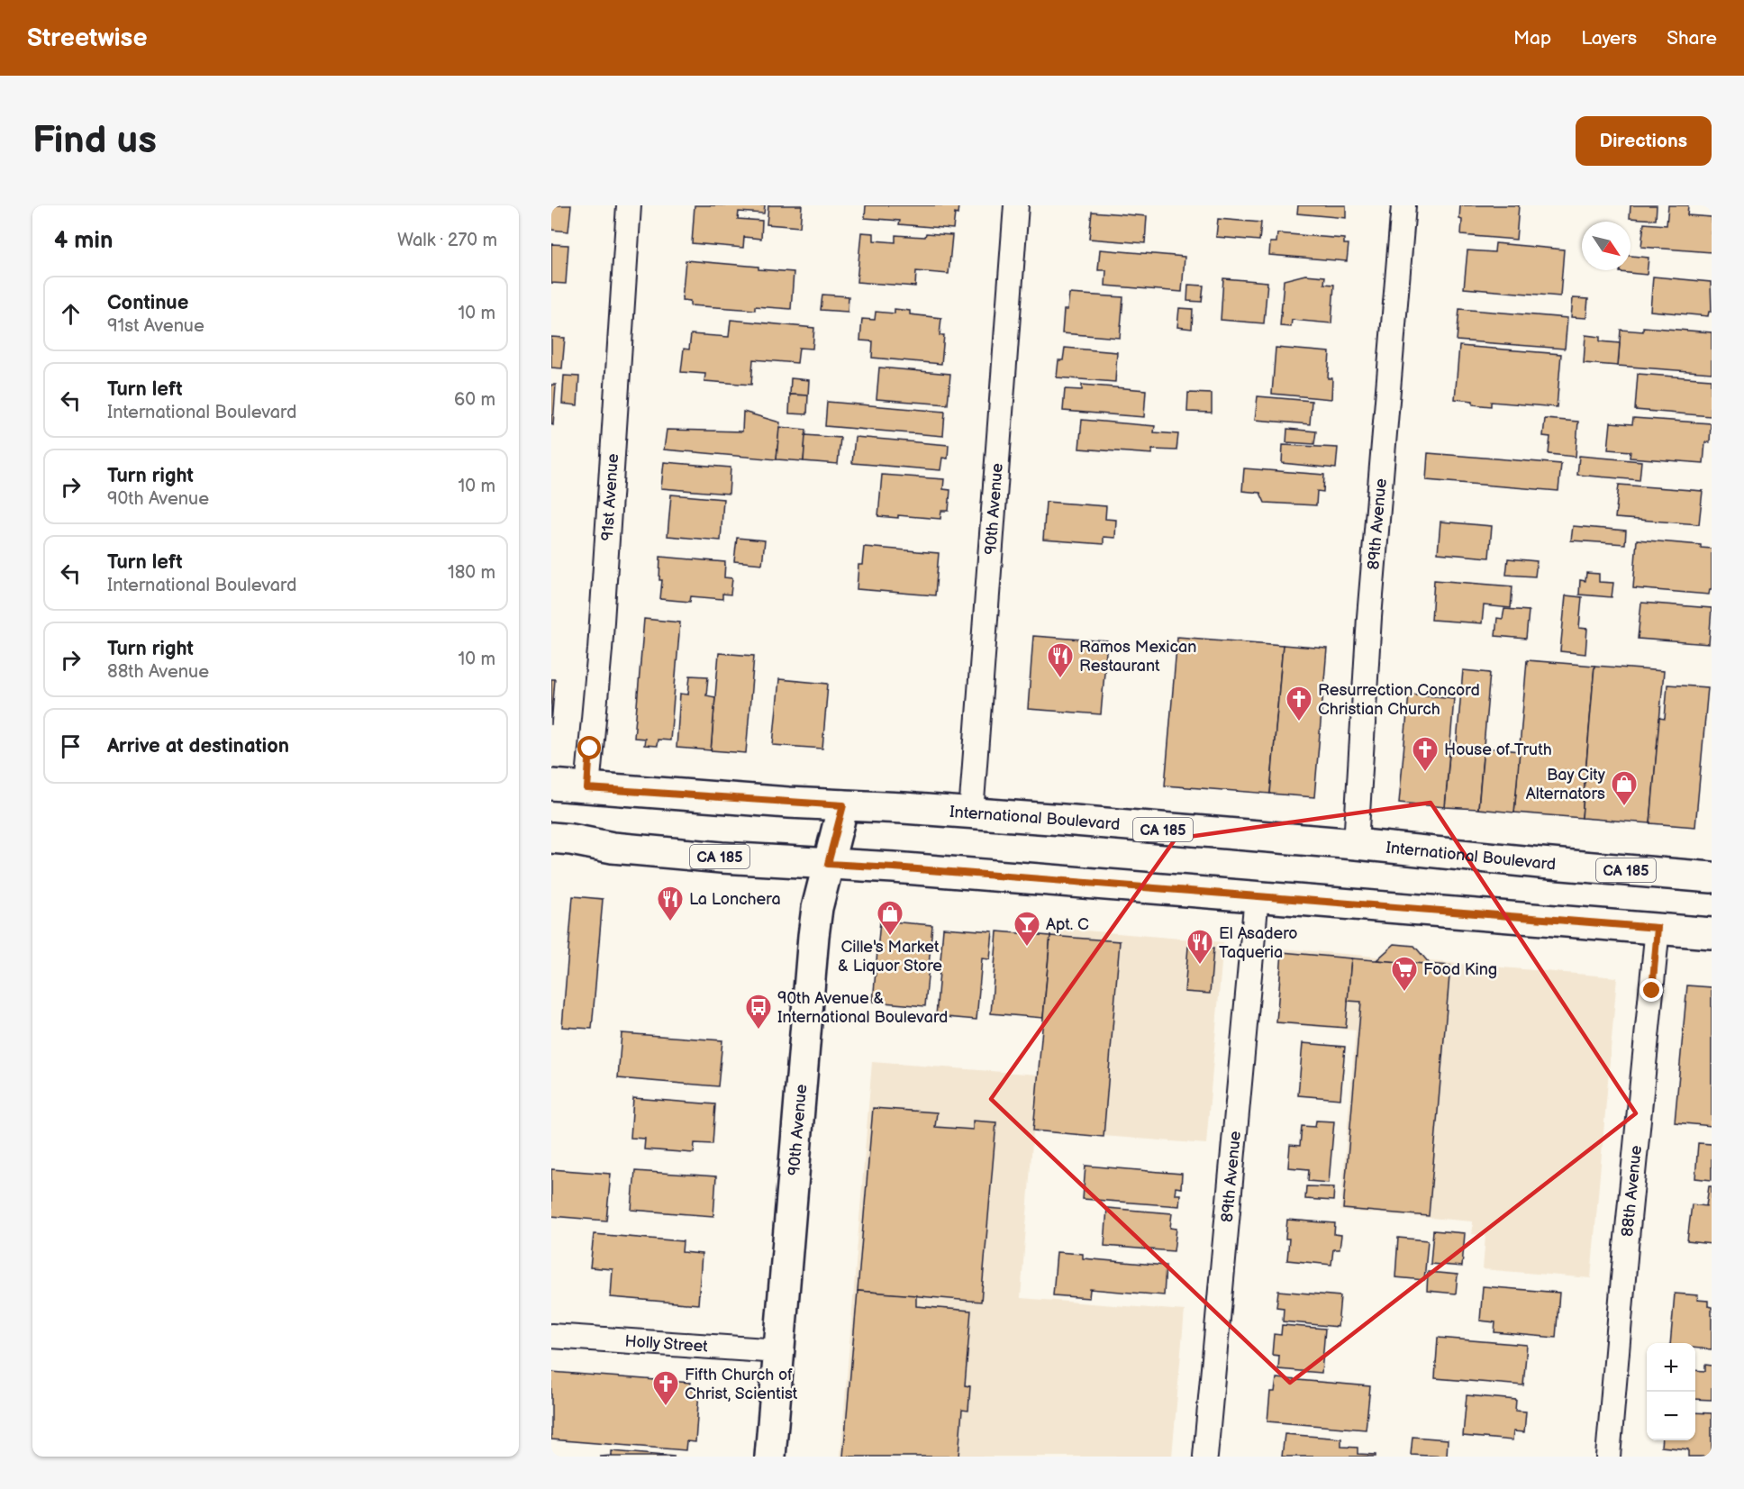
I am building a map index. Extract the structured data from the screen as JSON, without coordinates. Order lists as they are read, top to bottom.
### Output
{
  "streets": {
    "main road": ["90th Avenue", "International Boulevard", "CA 185"],
    "street": [
      "91st Avenue",
      "89th Avenue",
      "88th Avenue",
      "Holly Street"
    ]
  },
  "crossings": [
    ["91st Avenue", "International Boulevard"],
    ["90th Avenue", "International Boulevard"],
    ["90th Avenue", "CA 185"],
    ["90th Avenue", "Holly Street"],
    ["89th Avenue", "International Boulevard"],
    ["89th Avenue", "CA 185"],
    ["CA 185", "88th Avenue"]
  ],
  "places": {
    "restaurant": ["Ramos Mexican Restaurant", "La Lonchera", "El Asadero Taqueria"],
    "church": ["Resurrection Concord Christian Church", "House of Truth", "Fifth Church of Christ, Scientist"],
    "shop": ["Bay City Alternators", "Cille's Market & Liquor Store"],
    "bar": ["Apt. C"],
    "supermarket": ["Food King"],
    "bus stop": ["90th Avenue & International Boulevard"]
  },
  "north": "bottom right",
  "page": {
    "header": "Streetwise",
    "nav": ["Map", "Layers", "Share"],
    "buttons": "Directions",
    "title": "Find us",
    "heading": ["4 min", "Walk · 270 m"],
    "list": [
      ["Continue", "91st Avenue", "10 m"],
      ["Turn left", "International Boulevard", "60 m"],
      ["Turn right", "90th Avenue", "10 m"],
      ["Turn left", "International Boulevard", "180 m"],
      ["Turn right", "88th Avenue", "10 m"],
      "Arrive at destination"
    ],
    "map_buttons": ["+", "−"]
  }
}
